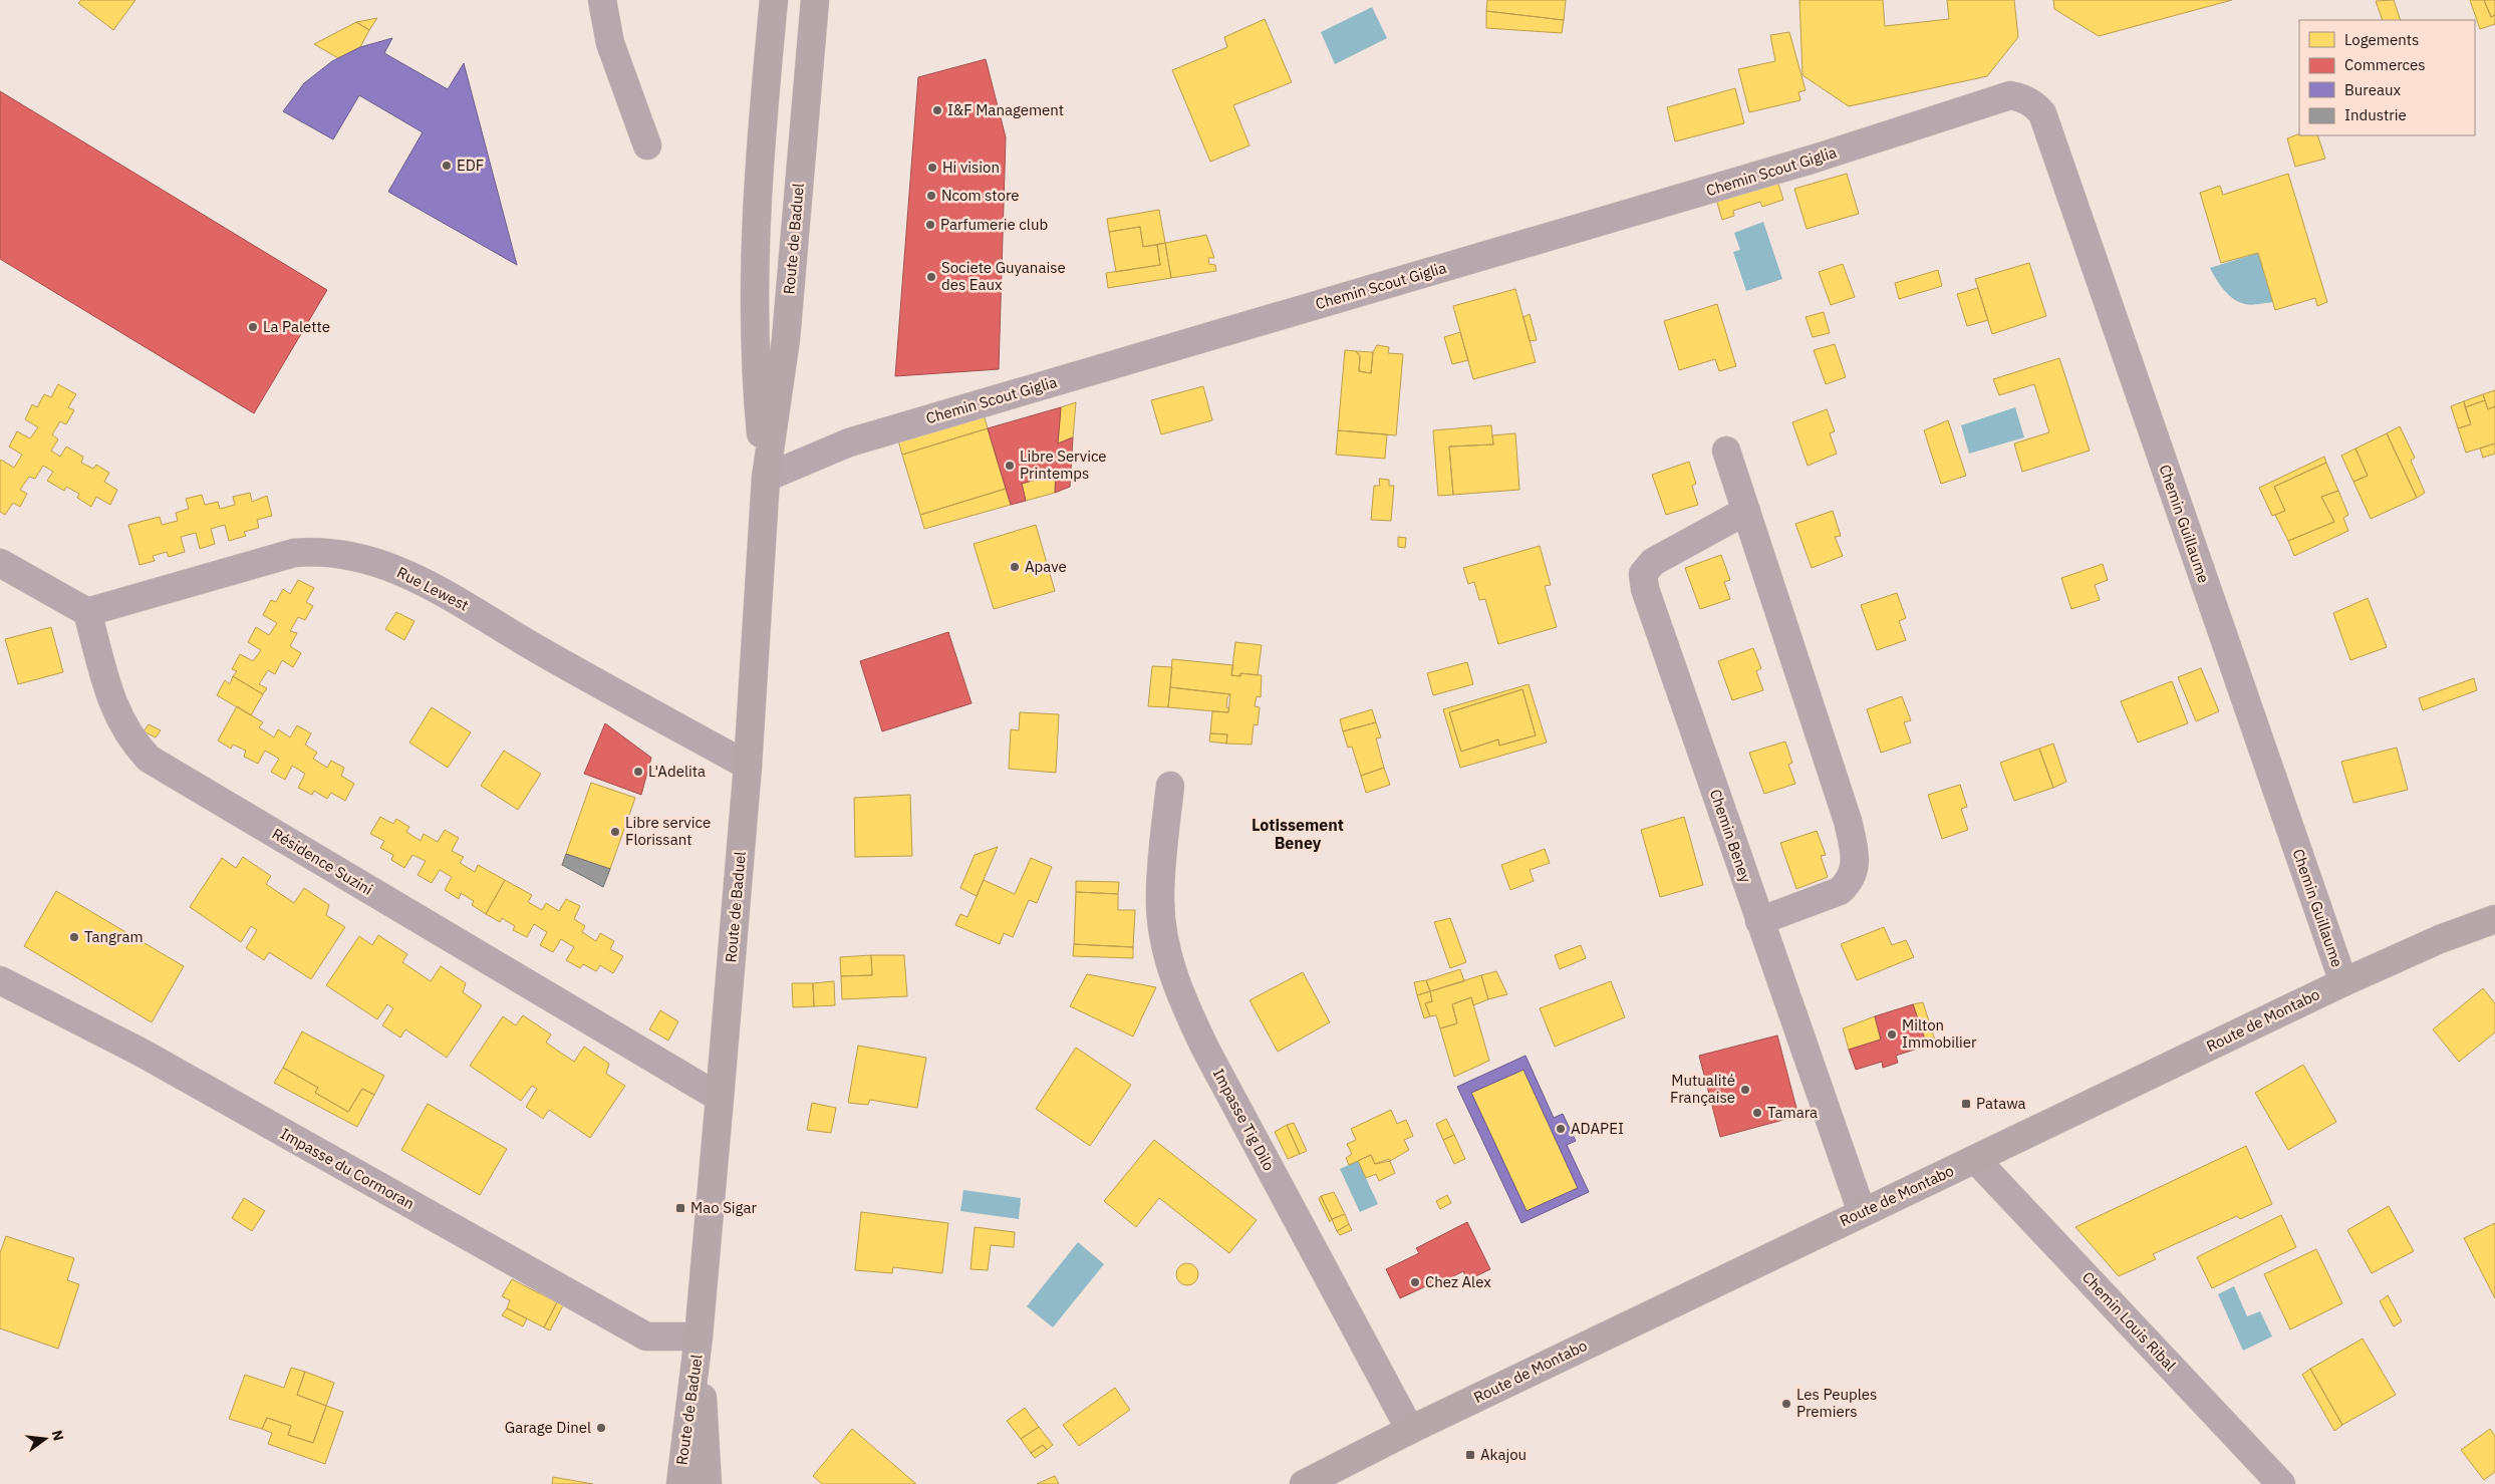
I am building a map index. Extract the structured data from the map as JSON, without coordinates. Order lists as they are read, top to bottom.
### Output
{
  "streets": {
    "main road": ["Route de Baduel", "Route de Montabo"],
    "street": [
      "Chemin Scout Giglia",
      "Chemin Guillaume",
      "Rue Lewest",
      "Chemin Beney",
      "Résidence Suzini",
      "Impasse Tig Dilo",
      "Impasse du Cormoran",
      "Chemin Louis Ribal"
    ]
  },
  "crossings": [
    ["Chemin Scout Giglia", "Route de Baduel"],
    ["Chemin Scout Giglia", "Chemin Guillaume"],
    ["Route de Baduel", "Rue Lewest"],
    ["Route de Baduel", "Résidence Suzini"],
    ["Route de Baduel", "Impasse du Cormoran"],
    ["Chemin Guillaume", "Route de Montabo"],
    ["Rue Lewest", "Résidence Suzini"],
    ["Chemin Beney", "Route de Montabo"],
    ["Route de Montabo", "Impasse Tig Dilo"],
    ["Route de Montabo", "Chemin Louis Ribal"]
  ],
  "districts": ["Lotissement Beney"],
  "places": {
    "other": [
      "I&F Management",
      "EDF",
      "Hi vision",
      "Ncom store",
      "Parfumerie club",
      "Societe Guyanaise des Eaux",
      "La Palette",
      "Libre Service Printemps",
      "Apave",
      "L'Adelita",
      "Libre service Florissant",
      "Tangram",
      "Milton Immobilier",
      "Mutualité Française",
      "Tamara",
      "ADAPEI",
      "Chez Alex",
      "Les Peuples Premiers",
      "Garage Dinel"
    ],
    "transit": ["Patawa", "Mao Sigar", "Akajou"]
  },
  "legend": [
    "Logements",
    "Commerces",
    "Bureaux",
    "Industrie"
  ],
  "north": "right"
}
